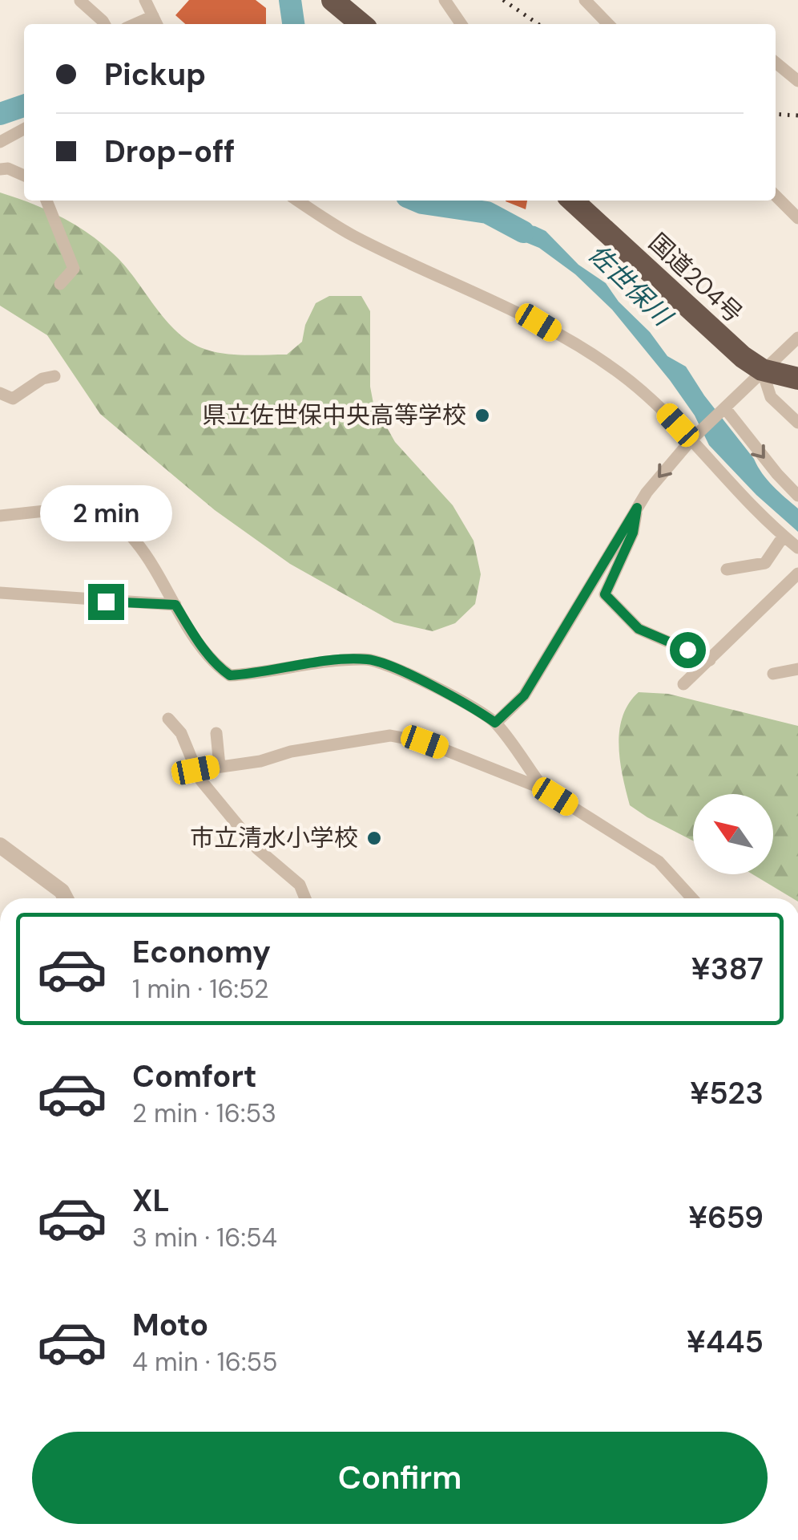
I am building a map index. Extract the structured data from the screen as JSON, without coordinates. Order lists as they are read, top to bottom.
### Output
{
  "streets": {
    "highway": ["国道204号"]
  },
  "water": ["佐世保川"],
  "places": ["県立佐世保中央高等学校", "市立清水小学校"],
  "north": "top left",
  "page": {
    "banner": ["Pickup", "Drop-off"],
    "bubble": "2 min",
    "list": [
      {
        "name": "Economy",
        "note": "1 min · 16:52",
        "value": "¥387"
      },
      {
        "name": "Comfort",
        "note": "2 min · 16:53",
        "value": "¥523"
      },
      {
        "name": "XL",
        "note": "3 min · 16:54",
        "value": "¥659"
      },
      {
        "name": "Moto",
        "note": "4 min · 16:55",
        "value": "¥445"
      }
    ],
    "buttons": "Confirm"
  }
}
